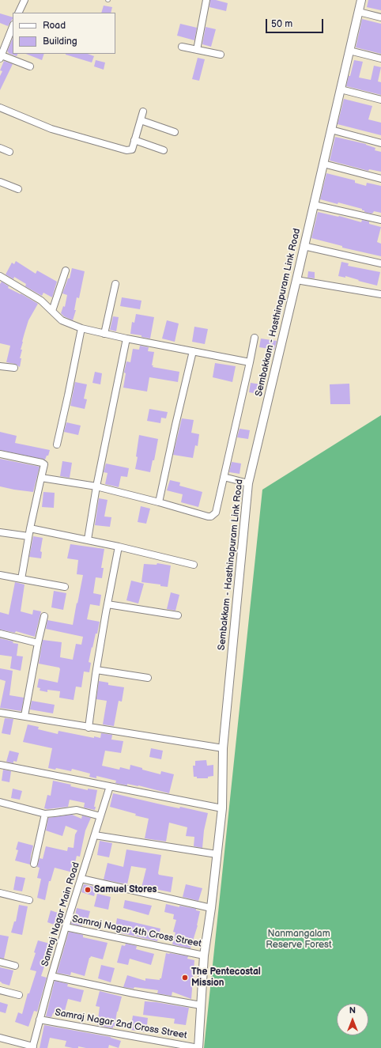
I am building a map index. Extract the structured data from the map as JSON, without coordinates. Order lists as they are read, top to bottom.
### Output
{
  "streets": {
    "street": [
      "Sembakkam - Hasthinapuram Link Road",
      "Samraj Nagar Main Road",
      "Samraj Nagar 4th Cross Street",
      "Samraj Nagar 2nd Cross Street"
    ]
  },
  "crossings": [
    ["Sembakkam - Hasthinapuram Link Road", "Samraj Nagar 4th Cross Street"],
    ["Sembakkam - Hasthinapuram Link Road", "Samraj Nagar 2nd Cross Street"],
    ["Samraj Nagar Main Road", "Samraj Nagar 4th Cross Street"],
    ["Samraj Nagar Main Road", "Samraj Nagar 2nd Cross Street"]
  ],
  "parks": ["Nanmangalam Reserve Forest"],
  "places": ["Samuel Stores", "The Pentecostal Mission"],
  "legend": ["Road", "Building"],
  "scale_bar": "50 m",
  "north": "top"
}
